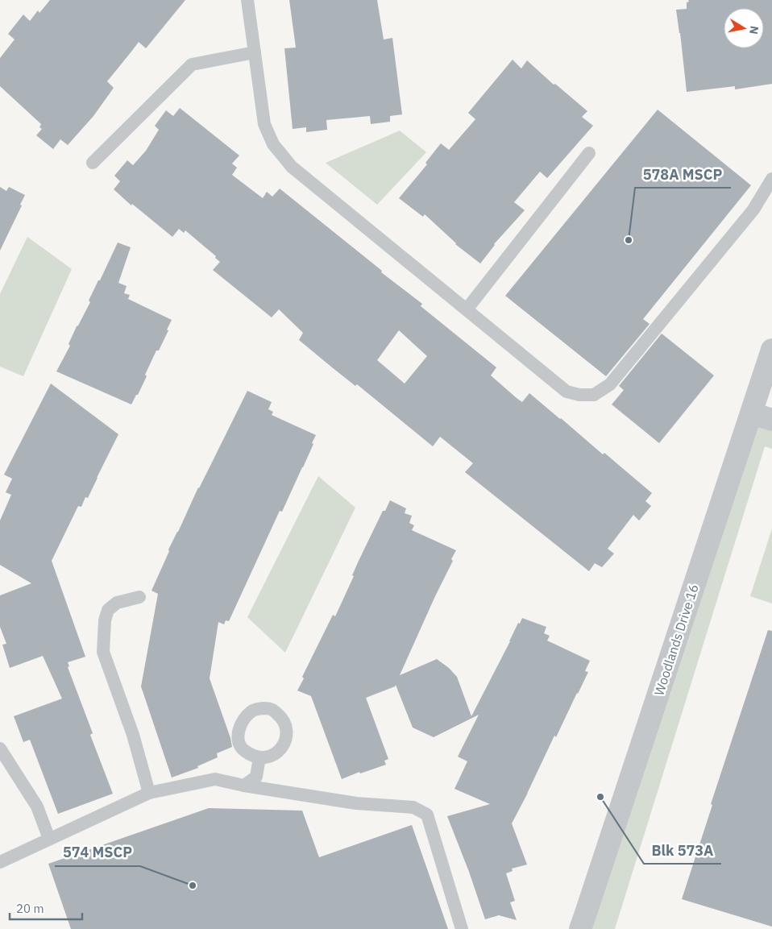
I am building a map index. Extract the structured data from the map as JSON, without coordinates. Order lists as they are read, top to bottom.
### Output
{
  "streets": {
    "street": ["Woodlands Drive 16"]
  },
  "places": ["578A MSCP", "Blk 573A", "574 MSCP"],
  "scale_bar": "20 m",
  "north": "right"
}
